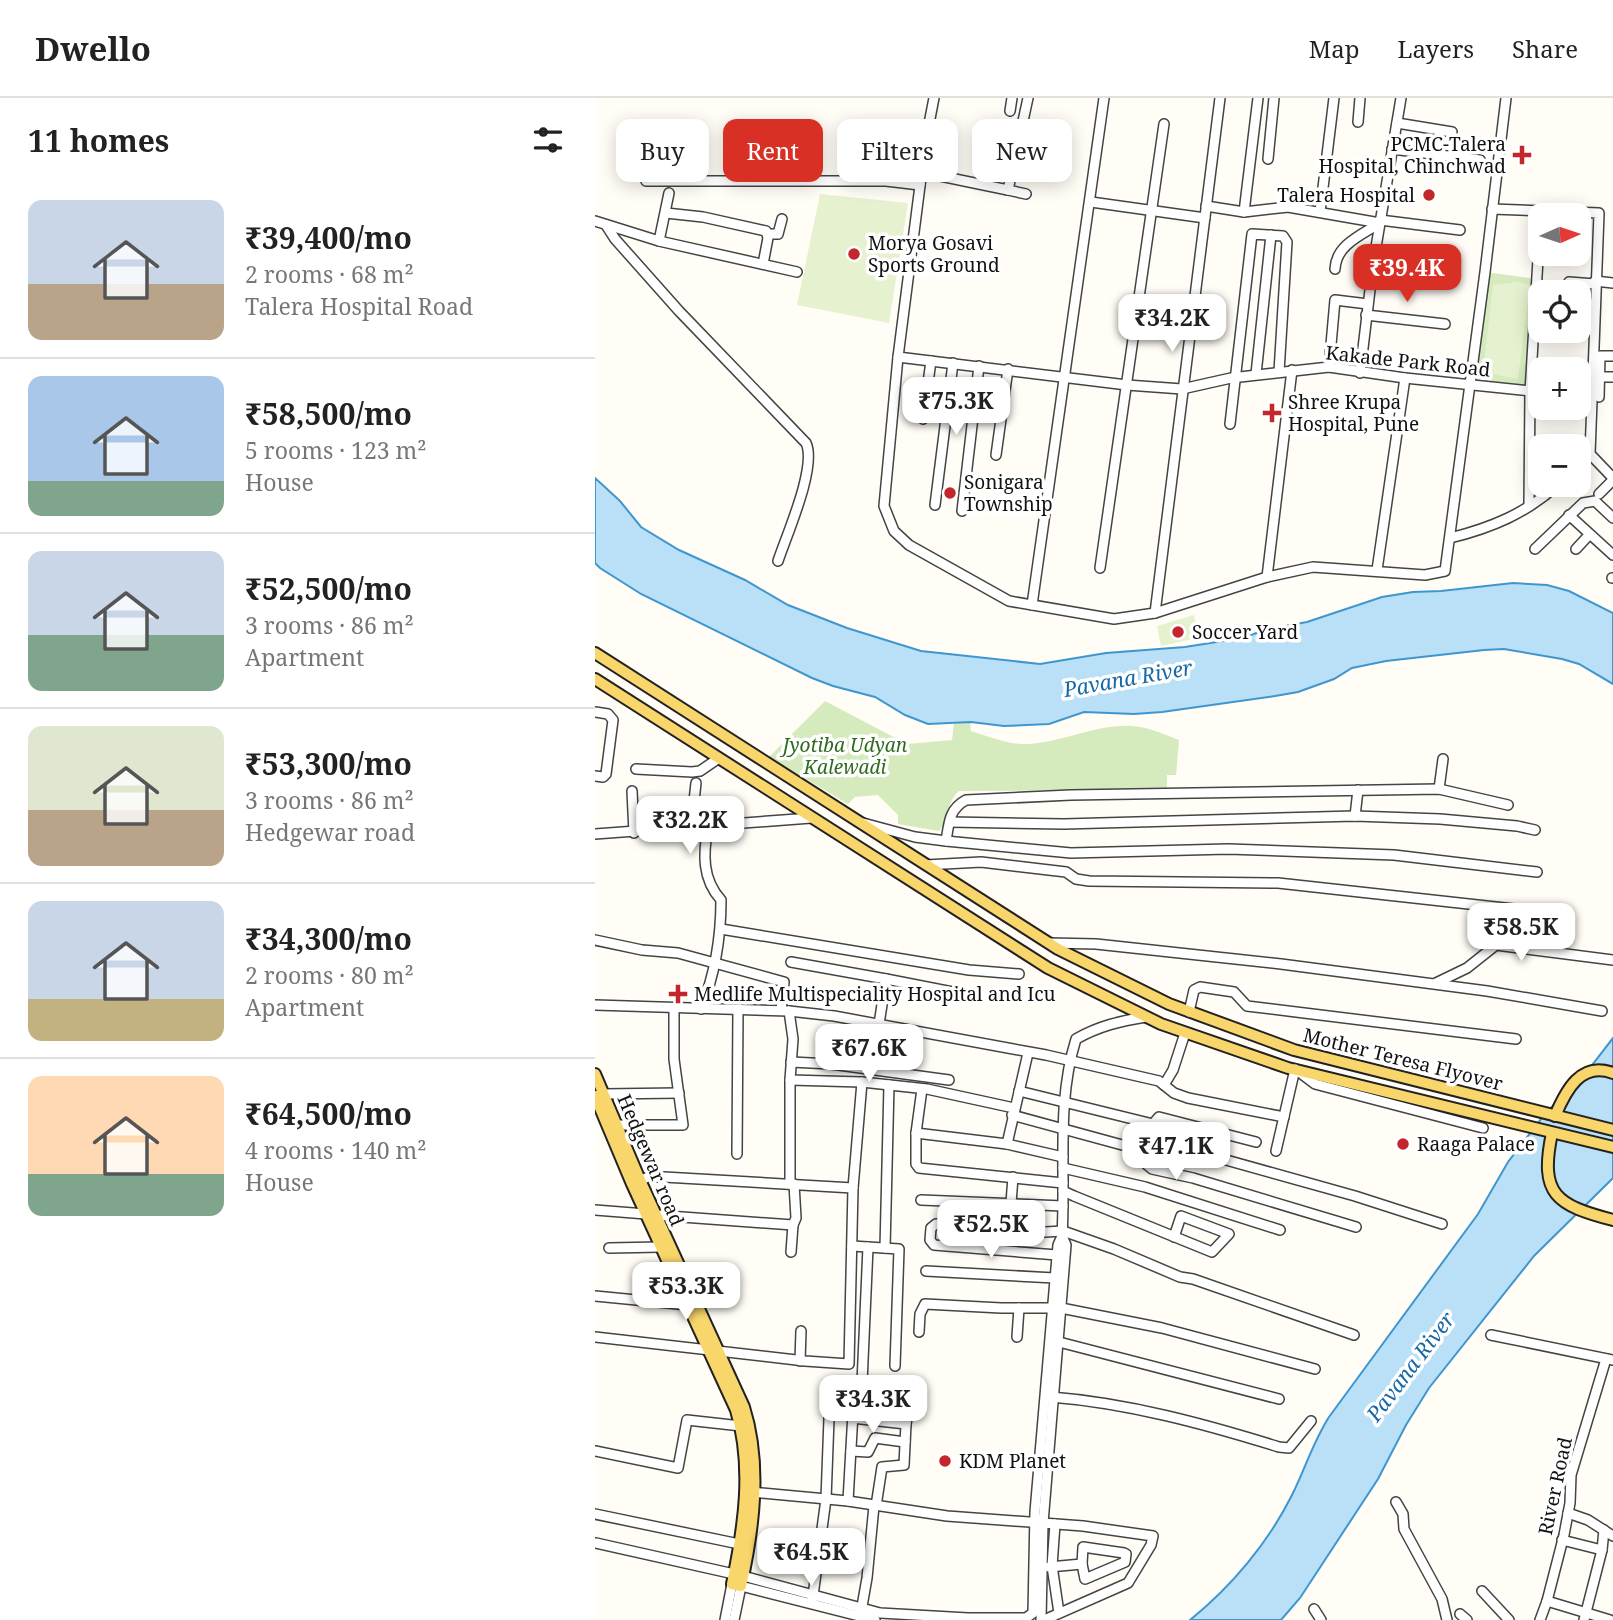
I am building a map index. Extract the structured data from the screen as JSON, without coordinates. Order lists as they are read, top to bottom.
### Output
{
  "streets": {
    "main road": ["Mother Teresa Flyover", "Hedgewar road"],
    "street": ["Kakade Park Road", "River Road"]
  },
  "water": ["Pavana River"],
  "parks": ["Jyotiba Udyan Kalewadi"],
  "places": {
    "health": ["PCMC-Talera Hospital, Chinchwad", "Shree Krupa Hospital, Pune", "Medlife Multispeciality Hospital and Icu"],
    "other": [
      "Talera Hospital",
      "Morya Gosavi Sports Ground",
      "Sonigara Township",
      "Soccer Yard",
      "Raaga Palace",
      "KDM Planet"
    ]
  },
  "north": "right",
  "page": {
    "header": "Dwello",
    "nav": ["Map", "Layers", "Share"],
    "heading": "11 homes",
    "chip": [
      "Buy",
      "Rent",
      "Filters",
      "New"
    ],
    "list": [
      {
        "name": "₹39,400/mo",
        "note": "2 rooms · 68 m² · Talera Hospital Road"
      },
      {
        "name": "₹58,500/mo",
        "note": "5 rooms · 123 m² · House"
      },
      {
        "name": "₹52,500/mo",
        "note": "3 rooms · 86 m² · Apartment"
      },
      {
        "name": "₹53,300/mo",
        "note": "3 rooms · 86 m² · Hedgewar road"
      },
      {
        "name": "₹34,300/mo",
        "note": "2 rooms · 80 m² · Apartment"
      },
      {
        "name": "₹64,500/mo",
        "note": "4 rooms · 140 m² · House"
      }
    ],
    "map_buttons": ["+", "−"],
    "price": [
      "₹39.4K",
      "₹34.2K",
      "₹75.3K",
      "₹32.2K",
      "₹58.5K",
      "₹67.6K",
      "₹47.1K",
      "₹52.5K",
      "₹53.3K",
      "₹34.3K",
      "₹64.5K"
    ]
  }
}
